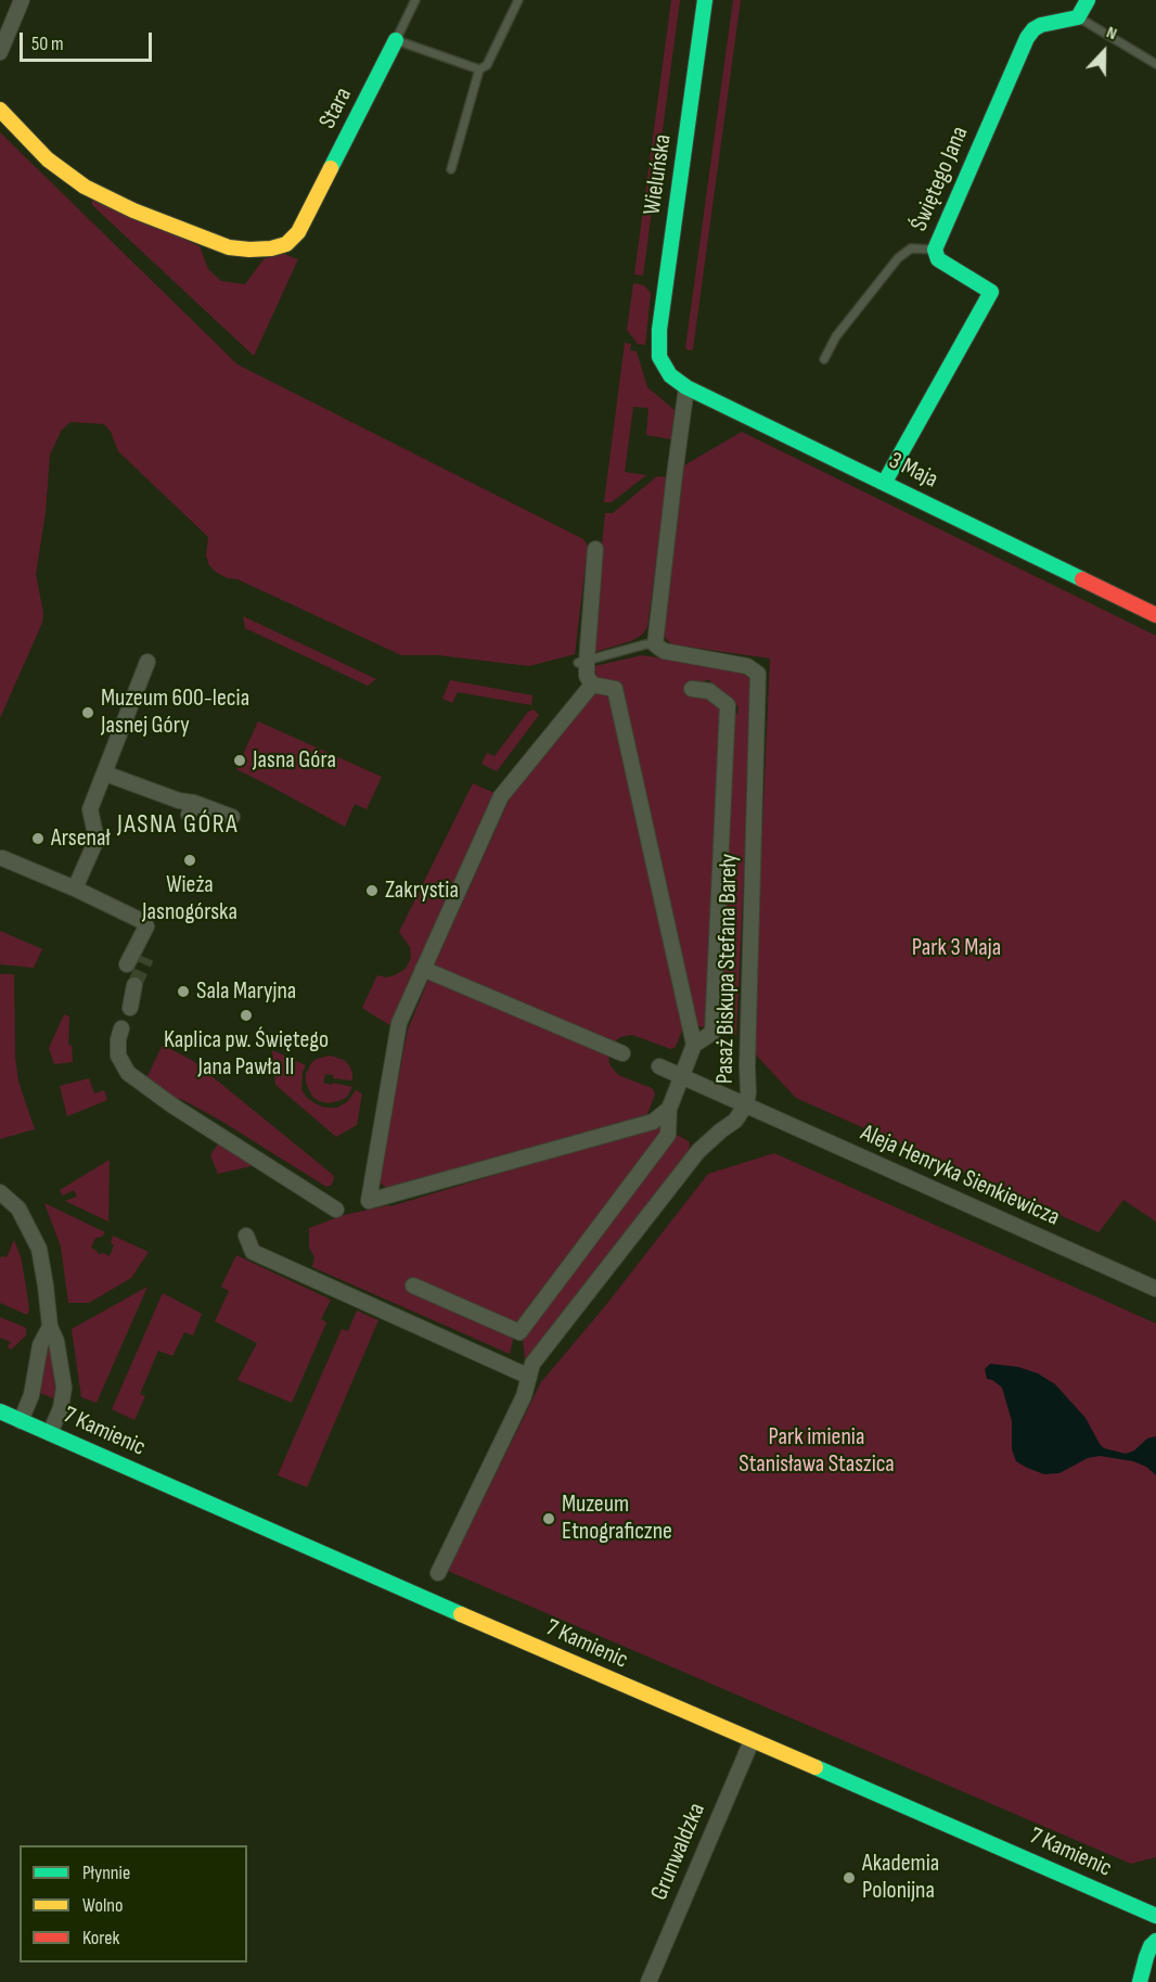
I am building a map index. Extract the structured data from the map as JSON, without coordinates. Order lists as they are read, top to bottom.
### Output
{
  "streets": {
    "street": [
      "Stara",
      "Wieluńska",
      "Świętego Jana",
      "3 Maja",
      "Pasaż Biskupa Stefana Bareły",
      "Aleja Henryka Sienkiewicza",
      "7 Kamienic",
      "Grunwaldzka"
    ]
  },
  "crossings": [
    ["Wieluńska", "3 Maja"],
    ["Świętego Jana", "3 Maja"],
    ["Pasaż Biskupa Stefana Bareły", "Aleja Henryka Sienkiewicza"],
    ["7 Kamienic", "Grunwaldzka"]
  ],
  "districts": ["JASNA GÓRA"],
  "parks": ["Park 3 Maja", "Park imienia Stanisława Staszica"],
  "places": [
    "Muzeum 600-lecia Jasnej Góry",
    "Jasna Góra",
    "Arsenał",
    "Wieża Jasnogórska",
    "Zakrystia",
    "Sala Maryjna",
    "Kaplica pw. Świętego Jana Pawła II",
    "Muzeum Etnograficzne",
    "Akademia Polonijna"
  ],
  "legend": ["Płynnie", "Wolno", "Korek"],
  "scale_bar": "50 m",
  "north": "top"
}
